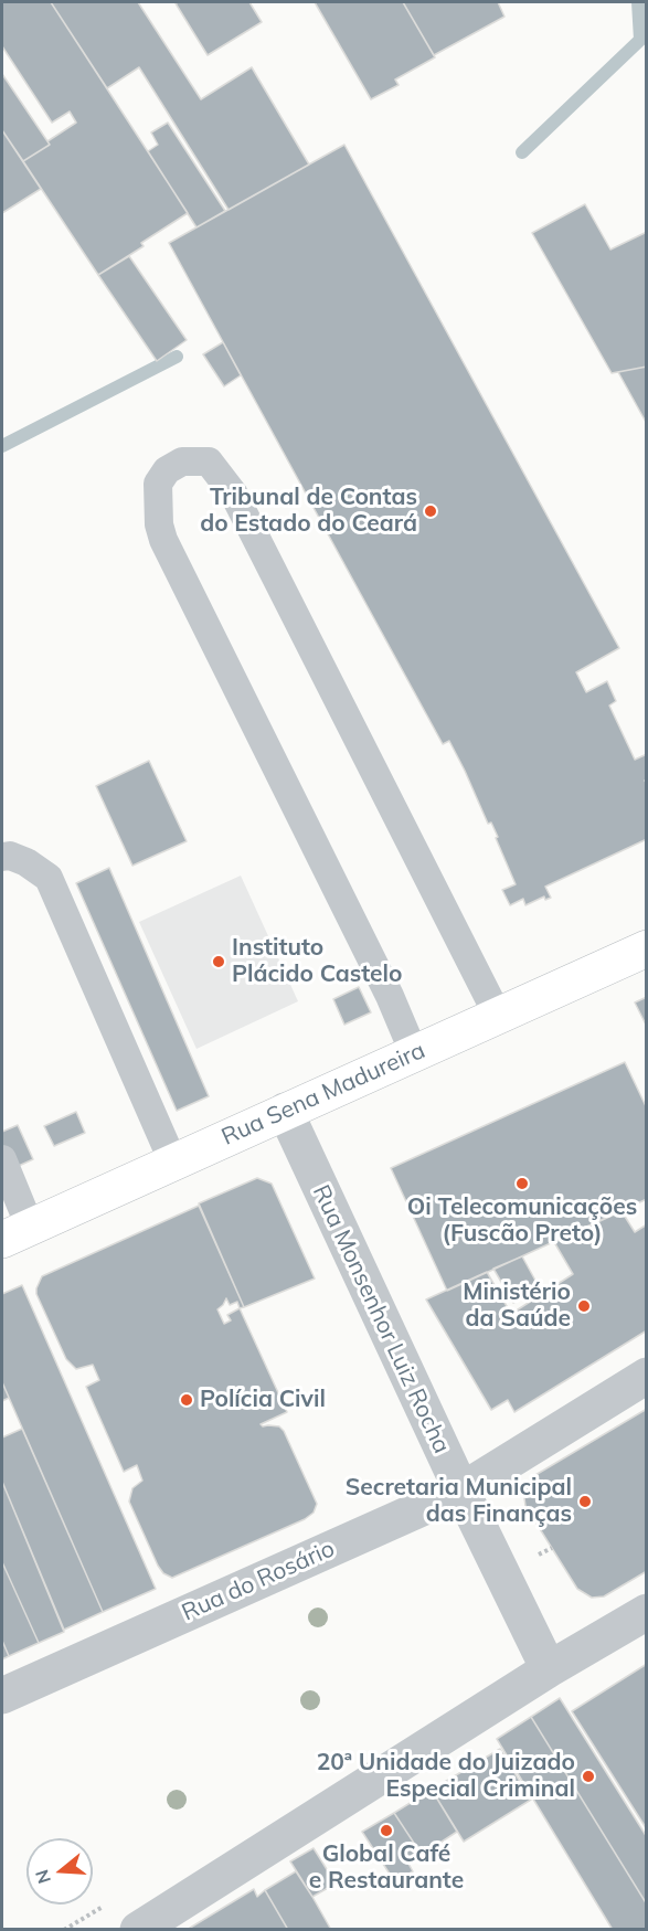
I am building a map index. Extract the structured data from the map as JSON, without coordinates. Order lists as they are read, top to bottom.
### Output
{
  "streets": {
    "main road": ["Rua Sena Madureira"],
    "street": ["Rua Monsenhor Luiz Rocha", "Rua do Rosário"]
  },
  "crossings": [
    ["Rua Sena Madureira", "Rua Monsenhor Luiz Rocha"],
    ["Rua Monsenhor Luiz Rocha", "Rua do Rosário"]
  ],
  "places": [
    "Tribunal de Contas do Estado do Ceará",
    "Instituto Plácido Castelo",
    "Oi Telecomunicações (Fuscão Preto)",
    "Ministério da Saúde",
    "Polícia Civil",
    "Secretaria Municipal das Finanças",
    "20ª Unidade do Juizado Especial Criminal",
    "Global Café e Restaurante"
  ],
  "north": "left"
}
